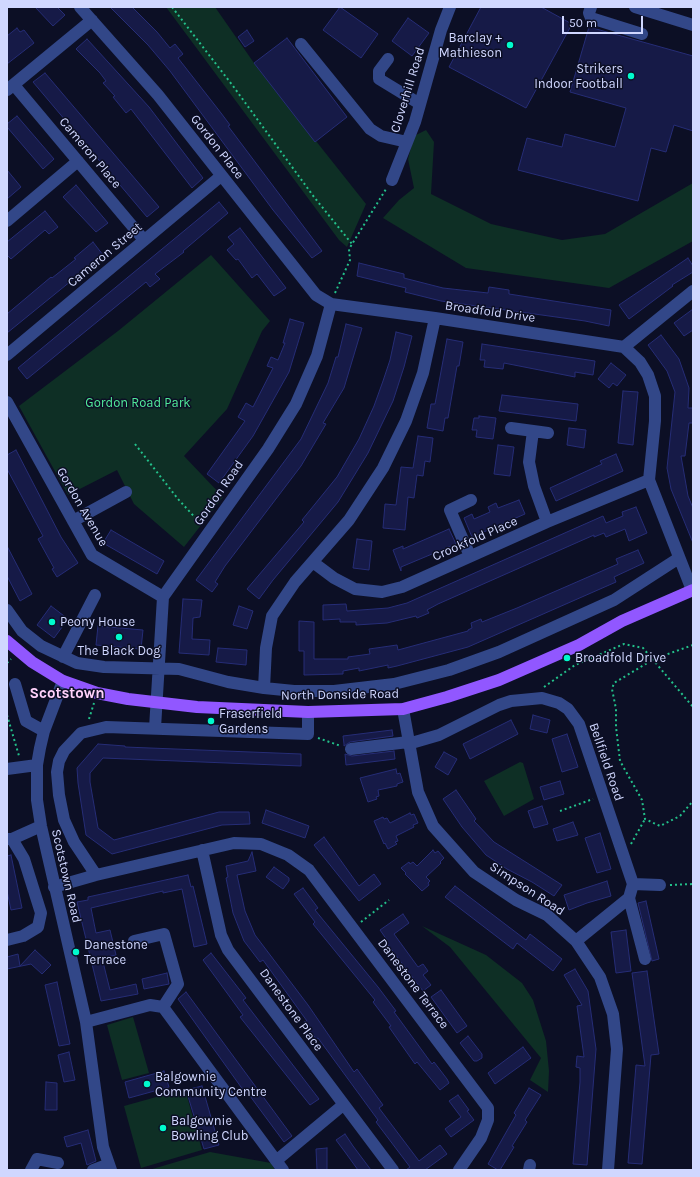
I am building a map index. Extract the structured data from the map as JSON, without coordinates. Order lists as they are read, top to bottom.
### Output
{
  "streets": {
    "main road": ["North Donside Road"],
    "street": [
      "Cloverhill Road",
      "Gordon Place",
      "Cameron Place",
      "Cameron Street",
      "Broadfold Drive",
      "Gordon Road",
      "Gordon Avenue",
      "Crookfold Place",
      "Bellfield Road",
      "Scotstown Road",
      "Simpson Road",
      "Danestone Terrace",
      "Danestone Place"
    ]
  },
  "crossings": [
    ["Gordon Place", "Cameron Street"],
    ["Gordon Place", "Gordon Road"],
    ["Cameron Place", "Cameron Street"],
    ["Broadfold Drive", "Crookfold Place"],
    ["Broadfold Drive", "North Donside Road"],
    ["Gordon Road", "Gordon Avenue"],
    ["Gordon Road", "North Donside Road"],
    ["North Donside Road", "Scotstown Road"],
    ["North Donside Road", "Simpson Road"],
    ["Bellfield Road", "Simpson Road"],
    ["Scotstown Road", "Danestone Terrace"],
    ["Danestone Terrace", "Danestone Place"]
  ],
  "districts": ["Scotstown"],
  "parks": ["Gordon Road Park"],
  "places": [
    "Barclay + Mathieson",
    "Strikers Indoor Football",
    "Peony House",
    "The Black Dog",
    "Broadfold Drive",
    "Fraserfield Gardens",
    "Danestone Terrace",
    "Balgownie Community Centre",
    "Balgownie Bowling Club"
  ],
  "scale_bar": "50 m"
}
